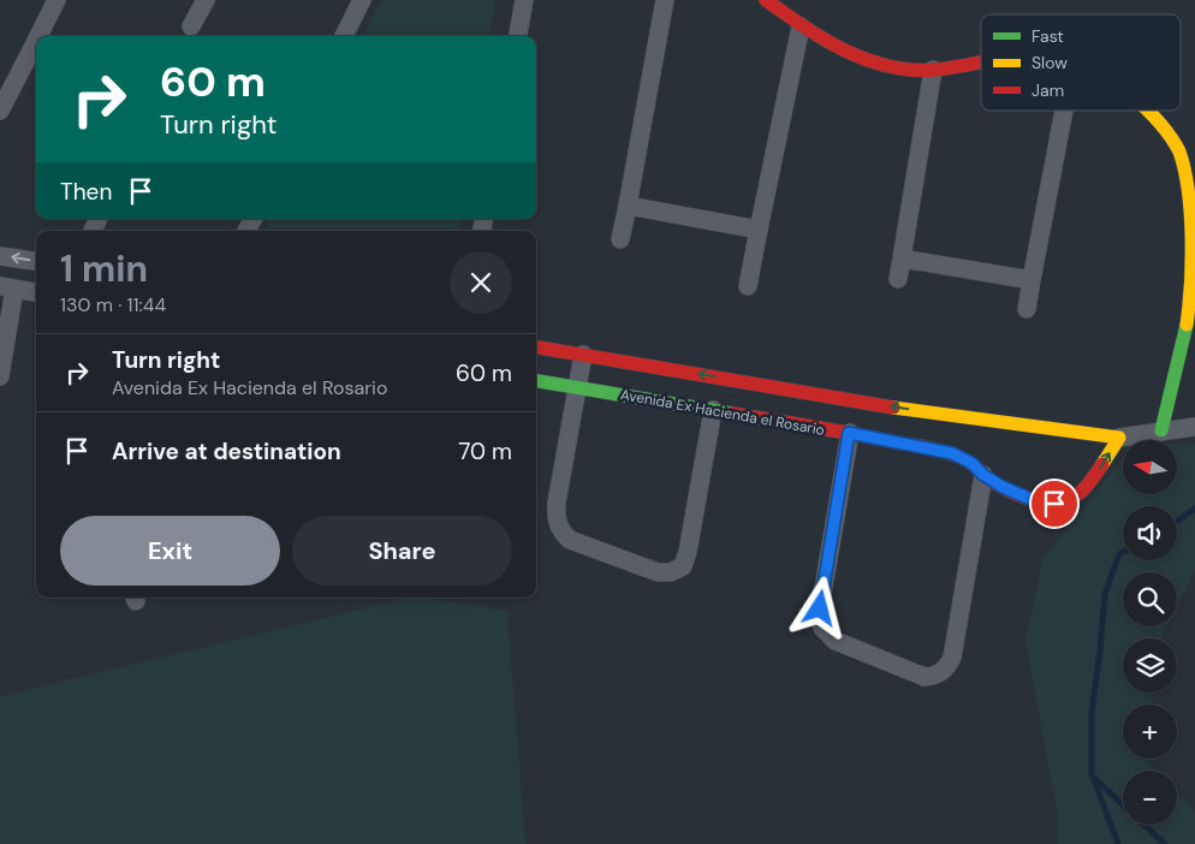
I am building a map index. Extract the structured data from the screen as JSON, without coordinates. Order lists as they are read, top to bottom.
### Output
{
  "streets": {
    "street": ["Avenida Ex Hacienda el Rosario"]
  },
  "legend": ["Fast", "Slow", "Jam"],
  "north": "left",
  "page": {
    "turn": ["60 m", "Turn right"],
    "then": "Then",
    "heading": ["1 min", "130 m · 11:44"],
    "list": [
      {
        "name": "Turn right",
        "note": "Avenida Ex Hacienda el Rosario",
        "value": "60 m"
      },
      {
        "name": "Arrive at destination",
        "value": "70 m"
      }
    ],
    "map_buttons": ["+", "−"],
    "buttons": ["Exit", "Share"]
  }
}
